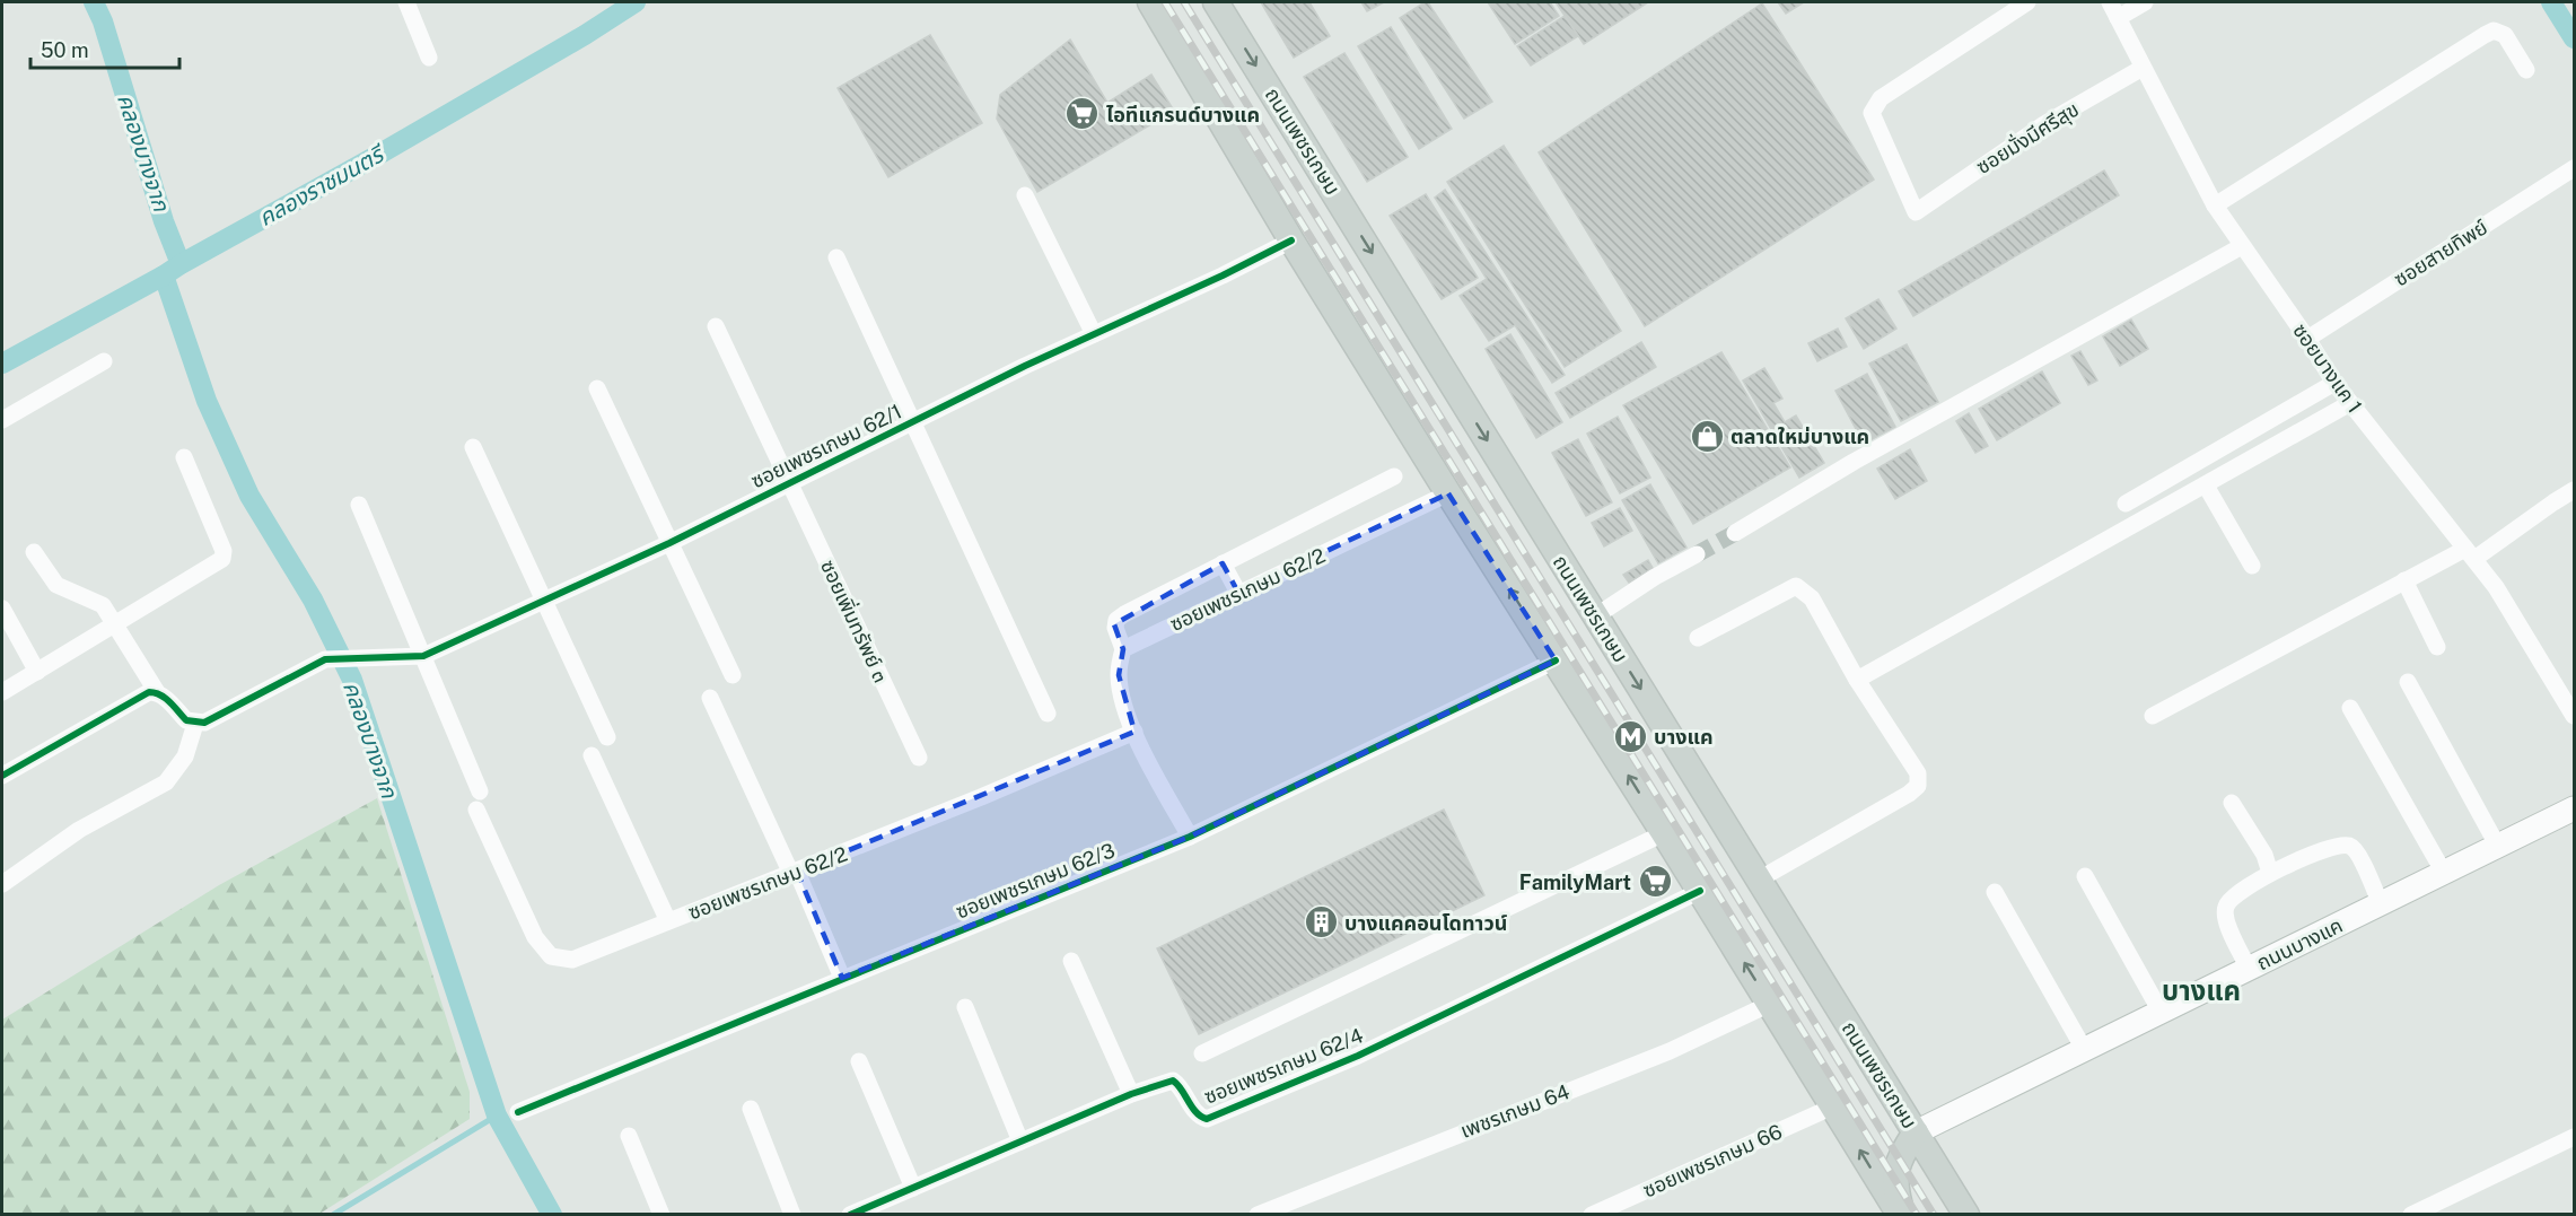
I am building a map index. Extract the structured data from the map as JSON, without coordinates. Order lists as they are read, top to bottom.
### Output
{
  "streets": {
    "main road": ["ถนนเพชรเกษม", "ถนนบางแค"],
    "street": [
      "ซอยมั่งมีศรีสุข",
      "ซอยสายทิพย์",
      "ซอยบางแค 1",
      "ซอยเพชรเกษม 62/1",
      "ซอยเพชรเกษม 62/2",
      "ซอยเพิ่มทรัพย์ ๓",
      "ซอยเพชรเกษม 62/3",
      "ซอยเพชรเกษม 62/4",
      "เพชรเกษม 64",
      "ซอยเพชรเกษม 66"
    ]
  },
  "crossings": [
    ["ซอยมั่งมีศรีสุข", "ซอยบางแค 1"],
    ["ถนนเพชรเกษม", "ถนนบางแค"],
    ["ซอยสายทิพย์", "ซอยบางแค 1"],
    ["ซอยเพชรเกษม 62/1", "ซอยเพิ่มทรัพย์ ๓"]
  ],
  "districts": ["บางแค"],
  "water": ["คลองบางจาก", "คลองราชมนตรี"],
  "places": {
    "supermarket": ["ไอทีแกรนด์บางแค", "FamilyMart"],
    "shop": ["ตลาดใหม่บางแค"],
    "metro station": ["บางแค"],
    "building": ["บางแคคอนโดทาวน์"]
  },
  "scale_bar": "50 m"
}
